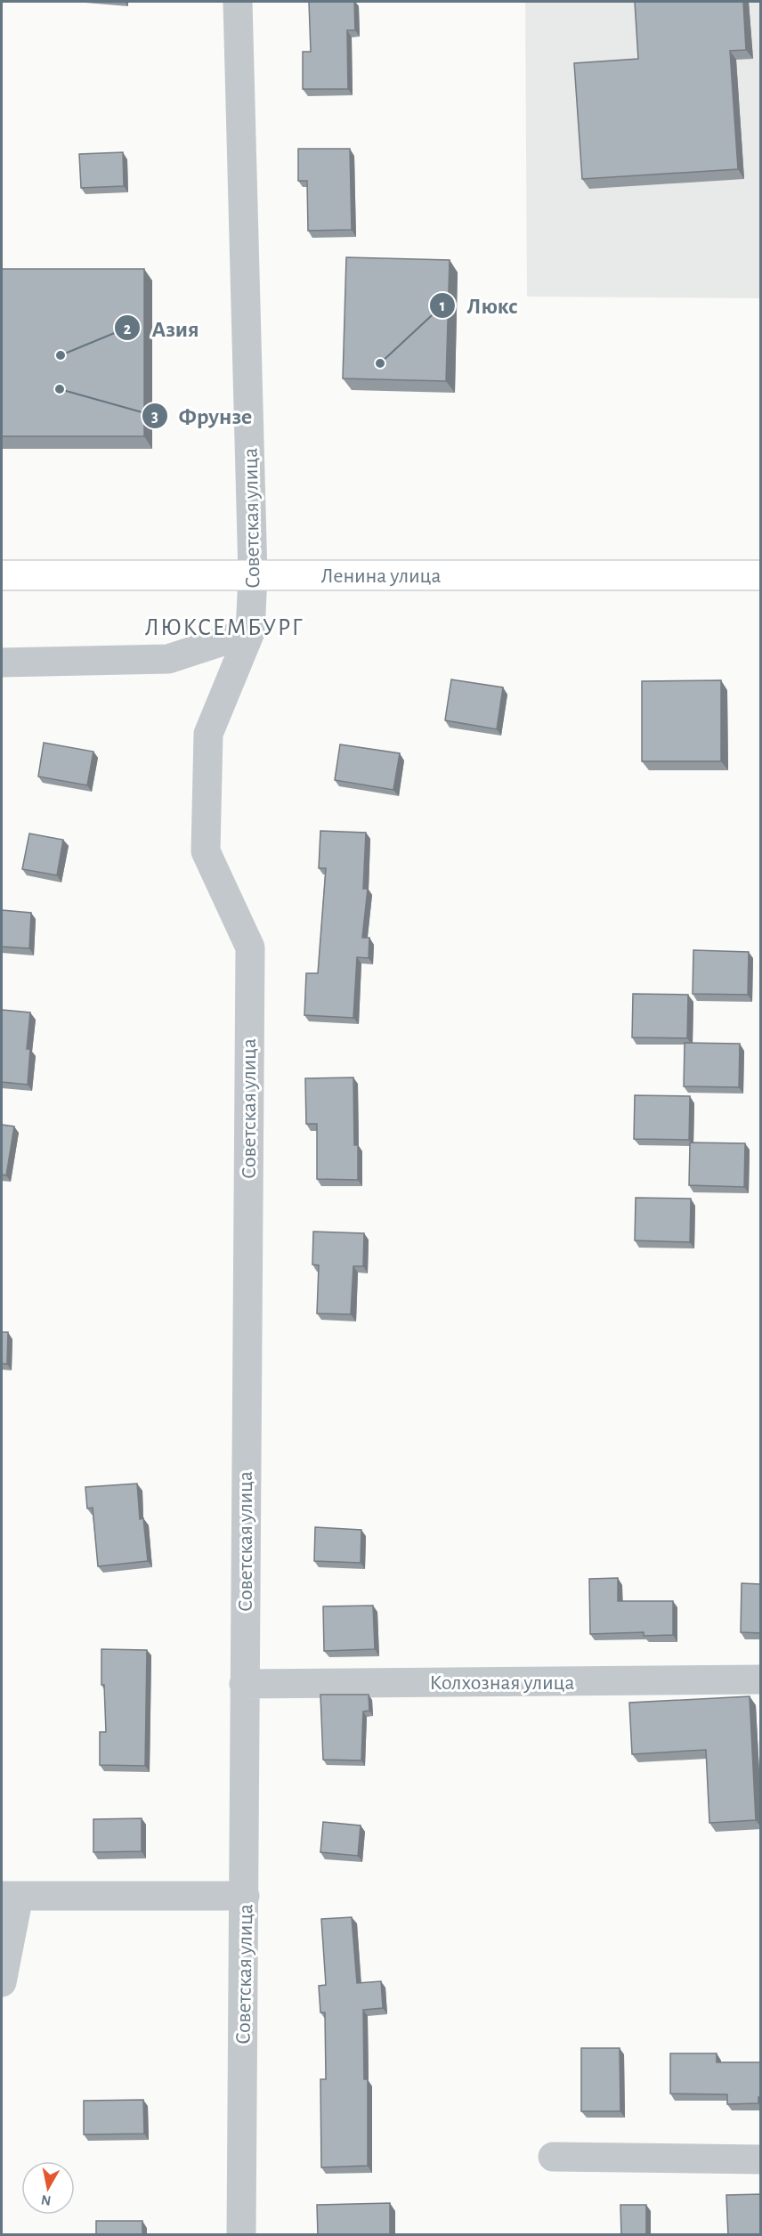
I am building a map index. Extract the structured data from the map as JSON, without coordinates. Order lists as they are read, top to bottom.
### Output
{
  "streets": {
    "main road": ["Ленина улица"],
    "street": ["Советская улица", "Колхозная улица"]
  },
  "crossings": [
    ["Советская улица", "Ленина улица"],
    ["Советская улица", "Колхозная улица"]
  ],
  "districts": ["ЛЮКСЕМБУРГ"],
  "places": ["Азия", "Люкс", "Фрунзе"],
  "north": "bottom"
}
